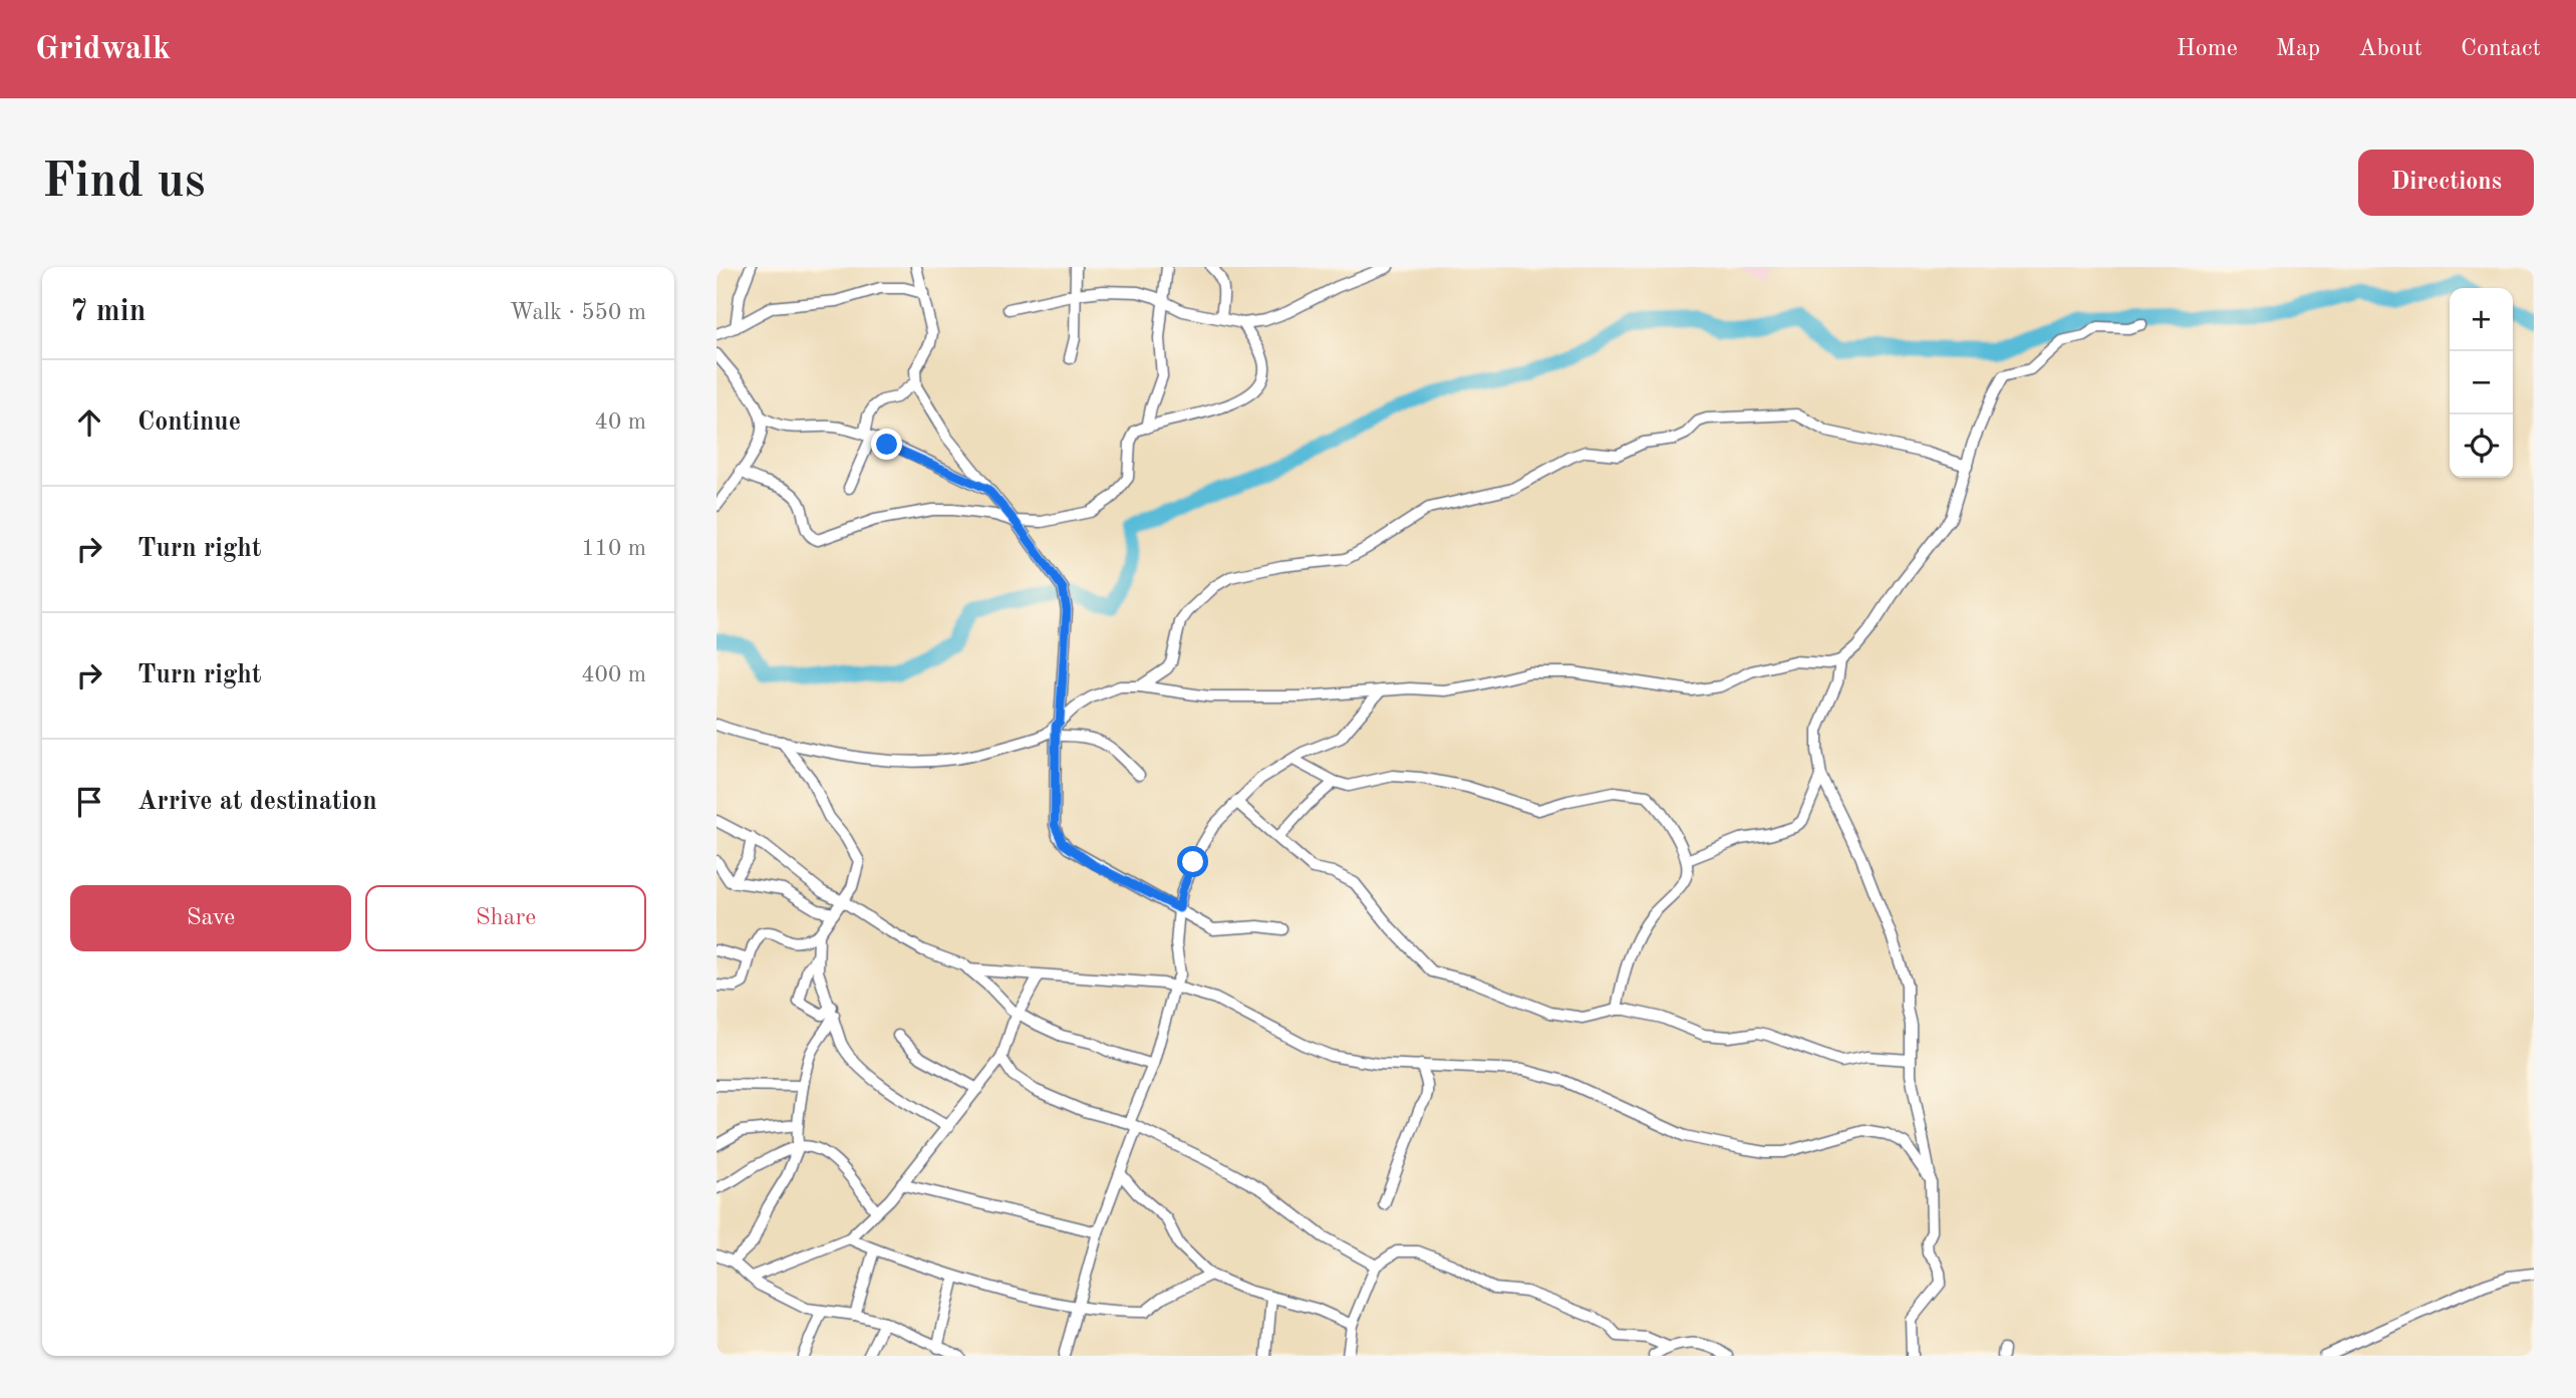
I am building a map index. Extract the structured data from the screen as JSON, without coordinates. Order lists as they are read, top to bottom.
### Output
{
  "page": {
    "header": "Gridwalk",
    "nav": [
      "Home",
      "Map",
      "About",
      "Contact"
    ],
    "buttons": [
      "Directions",
      ["Save", "Share"]
    ],
    "title": "Find us",
    "heading": ["7 min", "Walk · 550 m"],
    "map_buttons": ["+", "−"],
    "list": [
      ["Continue", "40 m"],
      ["Turn right", "110 m"],
      ["Turn right", "400 m"],
      "Arrive at destination"
    ]
  }
}
